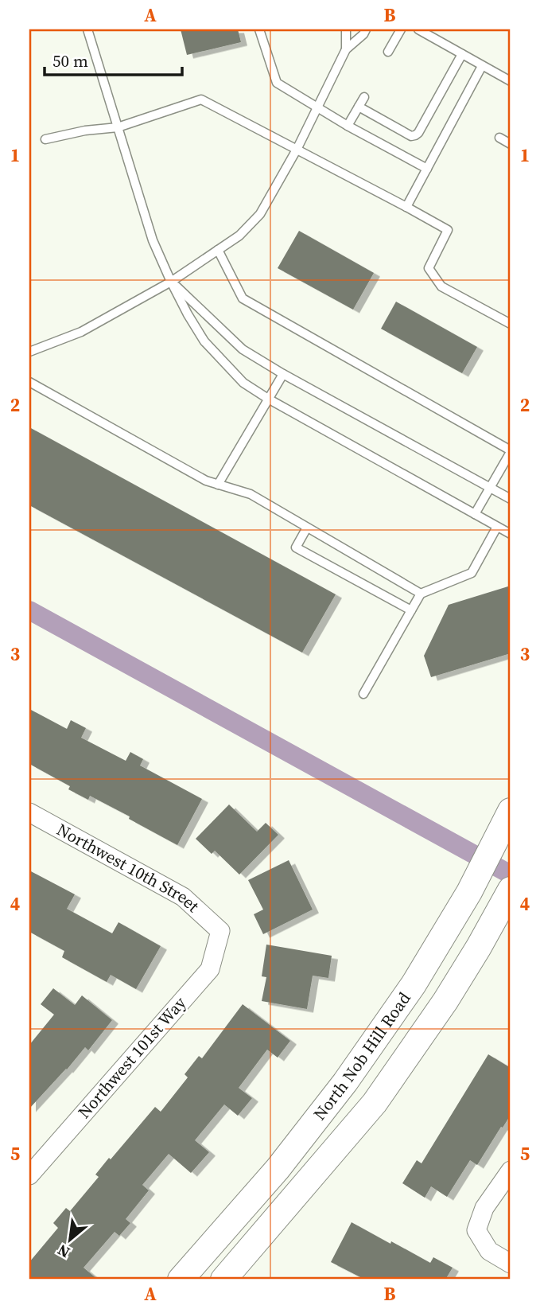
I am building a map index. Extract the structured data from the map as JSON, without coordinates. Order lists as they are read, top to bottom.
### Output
{
  "streets": {
    "main road": ["North Nob Hill Road"],
    "street": ["Northwest 10th Street", "Northwest 101st Way"]
  },
  "crossings": [
    ["Northwest 10th Street", "Northwest 101st Way"]
  ],
  "scale_bar": "50 m",
  "north": "bottom left",
  "grid": {
    "columns": ["A", "B"],
    "rows": [
      "1",
      "2",
      "3",
      "4",
      "5"
    ]
  }
}
